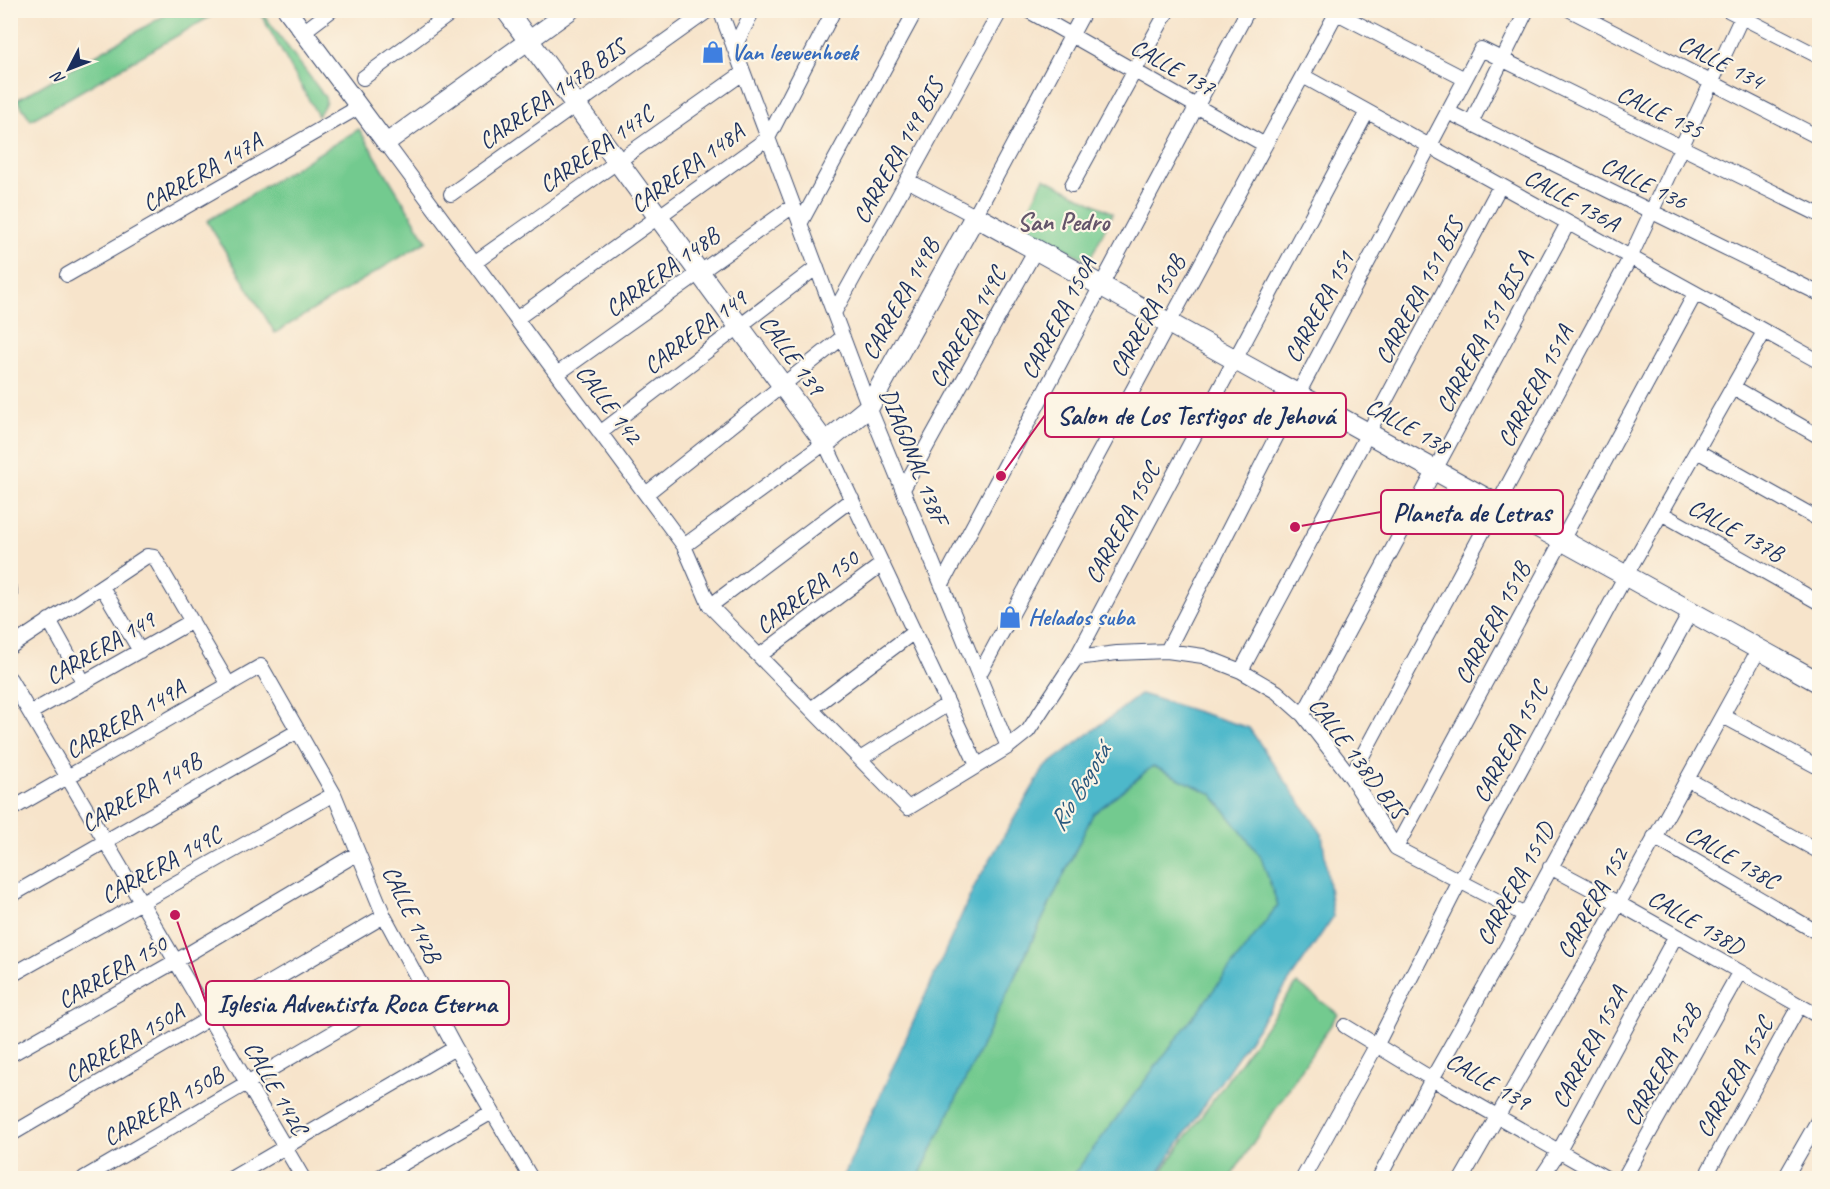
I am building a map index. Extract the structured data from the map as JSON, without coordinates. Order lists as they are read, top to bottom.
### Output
{
  "streets": {
    "main road": ["CARRERA 149B", "CALLE 139", "CALLE 138"],
    "street": [
      "CALLE 134",
      "CALLE 137",
      "CARRERA 147B BIS",
      "CALLE 135",
      "CARRERA 147C",
      "CARRERA 149 BIS",
      "CARRERA 148A",
      "CARRERA 147A",
      "CALLE 136",
      "CALLE 136A",
      "CARRERA 148B",
      "CARRERA 151 BIS",
      "CARRERA 151",
      "CARRERA 150B",
      "CARRERA 150A",
      "CARRERA 149C",
      "CARRERA 149",
      "CARRERA 151 BIS A",
      "CARRERA 151A",
      "CALLE 142",
      "DIAGONAL 138F",
      "CARRERA 150C",
      "CALLE 137B",
      "CARRERA 150",
      "CARRERA 151B",
      "CARRERA 149A",
      "CARRERA 151C",
      "CALLE 138D BIS",
      "CALLE 138C",
      "CARRERA 151D",
      "CARRERA 152",
      "CALLE 142B",
      "CALLE 138D",
      "CARRERA 152A",
      "CARRERA 152B",
      "CARRERA 152C",
      "CALLE 142C"
    ]
  },
  "crossings": [
    ["CALLE 134", "CARRERA 151A"],
    ["CALLE 137", "CARRERA 149B"],
    ["CALLE 137", "CARRERA 150B"],
    ["CALLE 137", "CARRERA 150A"],
    ["CARRERA 147B BIS", "CALLE 139"],
    ["CALLE 135", "CARRERA 151"],
    ["CALLE 135", "CARRERA 151A"],
    ["CARRERA 147C", "CALLE 139"],
    ["CARRERA 147C", "CALLE 142"],
    ["CARRERA 147C", "DIAGONAL 138F"],
    ["CARRERA 149 BIS", "CALLE 138"],
    ["CARRERA 149 BIS", "DIAGONAL 138F"],
    ["CARRERA 148A", "CALLE 139"],
    ["CARRERA 148A", "CALLE 142"],
    ["CARRERA 148A", "DIAGONAL 138F"],
    ["CARRERA 147A", "CALLE 142"],
    ["CALLE 136", "CARRERA 151"],
    ["CALLE 136", "CARRERA 151A"],
    ["CALLE 136A", "CARRERA 151 BIS"],
    ["CALLE 136A", "CARRERA 151"],
    ["CALLE 136A", "CARRERA 150B"],
    ["CALLE 136A", "CARRERA 151 BIS A"],
    ["CALLE 136A", "CARRERA 151A"],
    ["CALLE 136A", "CARRERA 150C"],
    ["CALLE 136A", "CARRERA 151B"],
    ["CALLE 136A", "CARRERA 151C"],
    ["CARRERA 148B", "CALLE 139"],
    ["CARRERA 148B", "CALLE 142"],
    ["CARRERA 148B", "DIAGONAL 138F"],
    ["CARRERA 151 BIS", "CALLE 138"],
    ["CARRERA 151 BIS", "CALLE 138D BIS"],
    ["CARRERA 149B", "CALLE 139"],
    ["CARRERA 149B", "CALLE 142"],
    ["CARRERA 149B", "CALLE 138"],
    ["CARRERA 149B", "DIAGONAL 138F"],
    ["CARRERA 149B", "CALLE 142B"],
    ["CARRERA 149B", "CALLE 142C"],
    ["CARRERA 151", "CALLE 138"],
    ["CARRERA 151", "CALLE 138D BIS"],
    ["CARRERA 150B", "CALLE 138"],
    ["CARRERA 150B", "DIAGONAL 138F"],
    ["CARRERA 150B", "CALLE 142B"],
    ["CARRERA 150B", "CALLE 142C"],
    ["CARRERA 150A", "CALLE 138"],
    ["CARRERA 150A", "DIAGONAL 138F"],
    ["CARRERA 150A", "CALLE 142B"],
    ["CARRERA 150A", "CALLE 142C"],
    ["CARRERA 149C", "CALLE 138"],
    ["CARRERA 149C", "DIAGONAL 138F"],
    ["CARRERA 149C", "CALLE 142B"],
    ["CARRERA 149C", "CALLE 142C"],
    ["CARRERA 149", "CALLE 139"],
    ["CARRERA 149", "CALLE 142"],
    ["CARRERA 149", "DIAGONAL 138F"],
    ["CARRERA 149", "CALLE 142C"],
    ["CARRERA 151 BIS A", "CALLE 138"],
    ["CARRERA 151 BIS A", "CALLE 138D BIS"],
    ["CALLE 139", "CARRERA 150C"],
    ["CALLE 139", "CARRERA 150"],
    ["CALLE 139", "CARRERA 151C"],
    ["CALLE 139", "CARRERA 151D"],
    ["CALLE 139", "CARRERA 152"],
    ["CALLE 139", "CARRERA 152A"],
    ["CARRERA 151A", "CALLE 138"],
    ["CARRERA 151A", "CALLE 138D BIS"],
    ["CALLE 142", "CARRERA 150C"],
    ["CALLE 142", "CARRERA 150"],
    ["CALLE 138", "CARRERA 150C"],
    ["CALLE 138", "CARRERA 151B"],
    ["CALLE 138", "CARRERA 151C"],
    ["CALLE 138", "CARRERA 151D"],
    ["CALLE 138", "CARRERA 152"],
    ["DIAGONAL 138F", "CARRERA 150C"],
    ["CARRERA 150C", "CALLE 138D BIS"],
    ["CALLE 137B", "CARRERA 151C"],
    ["CARRERA 150", "CALLE 142B"],
    ["CARRERA 150", "CALLE 142C"],
    ["CARRERA 151B", "CALLE 138D BIS"],
    ["CARRERA 149A", "CALLE 142B"],
    ["CARRERA 149A", "CALLE 142C"],
    ["CARRERA 151C", "CALLE 138D BIS"],
    ["CALLE 138D BIS", "CARRERA 151D"],
    ["CALLE 138C", "CARRERA 152"],
    ["CARRERA 151D", "CALLE 138D"],
    ["CARRERA 152", "CALLE 138D"],
    ["CALLE 138D", "CARRERA 152A"],
    ["CALLE 138D", "CARRERA 152B"],
    ["CALLE 138D", "CARRERA 152C"]
  ],
  "districts": ["San Pedro"],
  "water": ["Río Bogotá"],
  "places": {
    "shop": ["Van leewenhoek", "Helados suba"],
    "other": ["Salon de Los Testigos de Jehová", "Planeta de Letras", "Iglesia Adventista Roca Eterna"]
  },
  "north": "bottom left"
}
